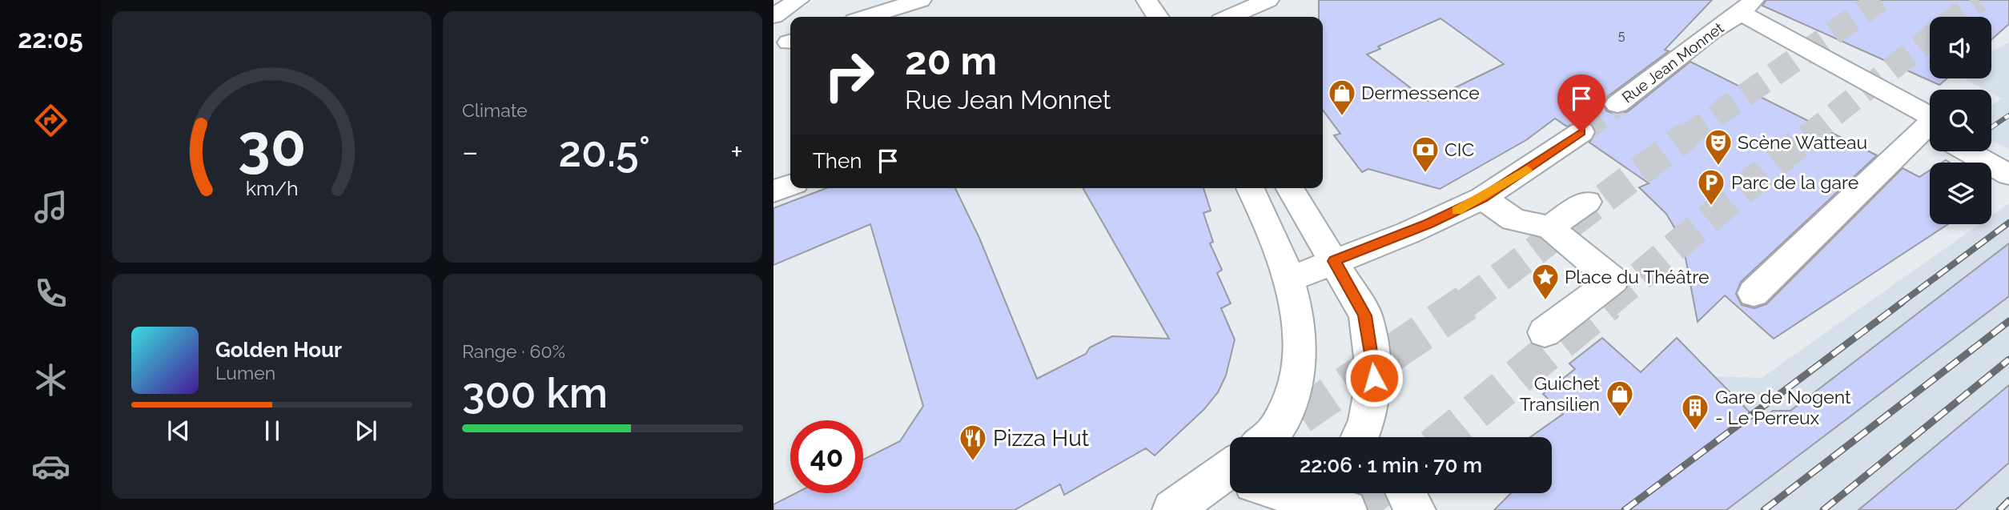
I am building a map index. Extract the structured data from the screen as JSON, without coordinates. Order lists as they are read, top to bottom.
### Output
{
  "streets": {
    "street": ["Rue Jean Monnet"]
  },
  "places": {
    "shop": ["Dermessence", "Guichet Transilien"],
    "theatre": ["Scène Watteau"],
    "bank": ["CIC"],
    "parking": ["Parc de la gare"],
    "place": ["Place du Théâtre"],
    "building": ["Gare de Nogent - Le Perreux"],
    "restaurant": ["Pizza Hut"]
  },
  "house_numbers": ["5"],
  "page": {
    "tabs": "22:05",
    "tile": [
      "Climate",
      ["Range · 60%", "300 km"]
    ],
    "turn": ["20 m", "Rue Jean Monnet"],
    "heat": ["−", "20.5°", "+"],
    "then": "Then",
    "song": ["Golden Hour", "Lumen"],
    "limit": "40",
    "trip": "22:06 · 1 min · 70 m",
    "gauge": ["30", "km/h"]
  }
}
